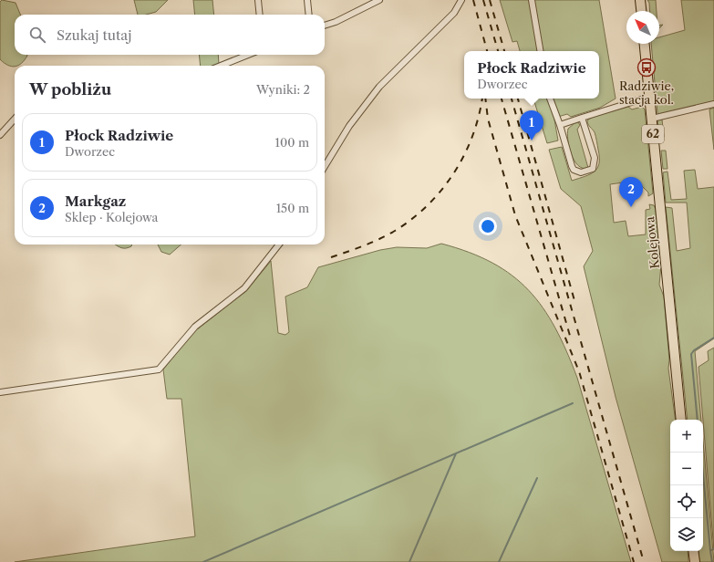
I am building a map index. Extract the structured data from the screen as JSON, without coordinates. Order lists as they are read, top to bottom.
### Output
{
  "streets": {
    "main road": ["62", "Kolejowa"]
  },
  "places": {
    "bus stop": ["Radziwie, stacja kol."]
  },
  "north": "top left",
  "page": {
    "search": "Szukaj tutaj",
    "popup": ["Płock Radziwie", "Dworzec"],
    "heading": ["W pobliżu", "Wyniki: 2"],
    "pins": ["1", "2"],
    "list": [
      {
        "mark": "1",
        "name": "Płock Radziwie",
        "note": "Dworzec",
        "value": "100 m"
      },
      {
        "mark": "2",
        "name": "Markgaz",
        "note": "Sklep · Kolejowa",
        "value": "150 m"
      }
    ],
    "map_buttons": ["+", "−"]
  }
}
